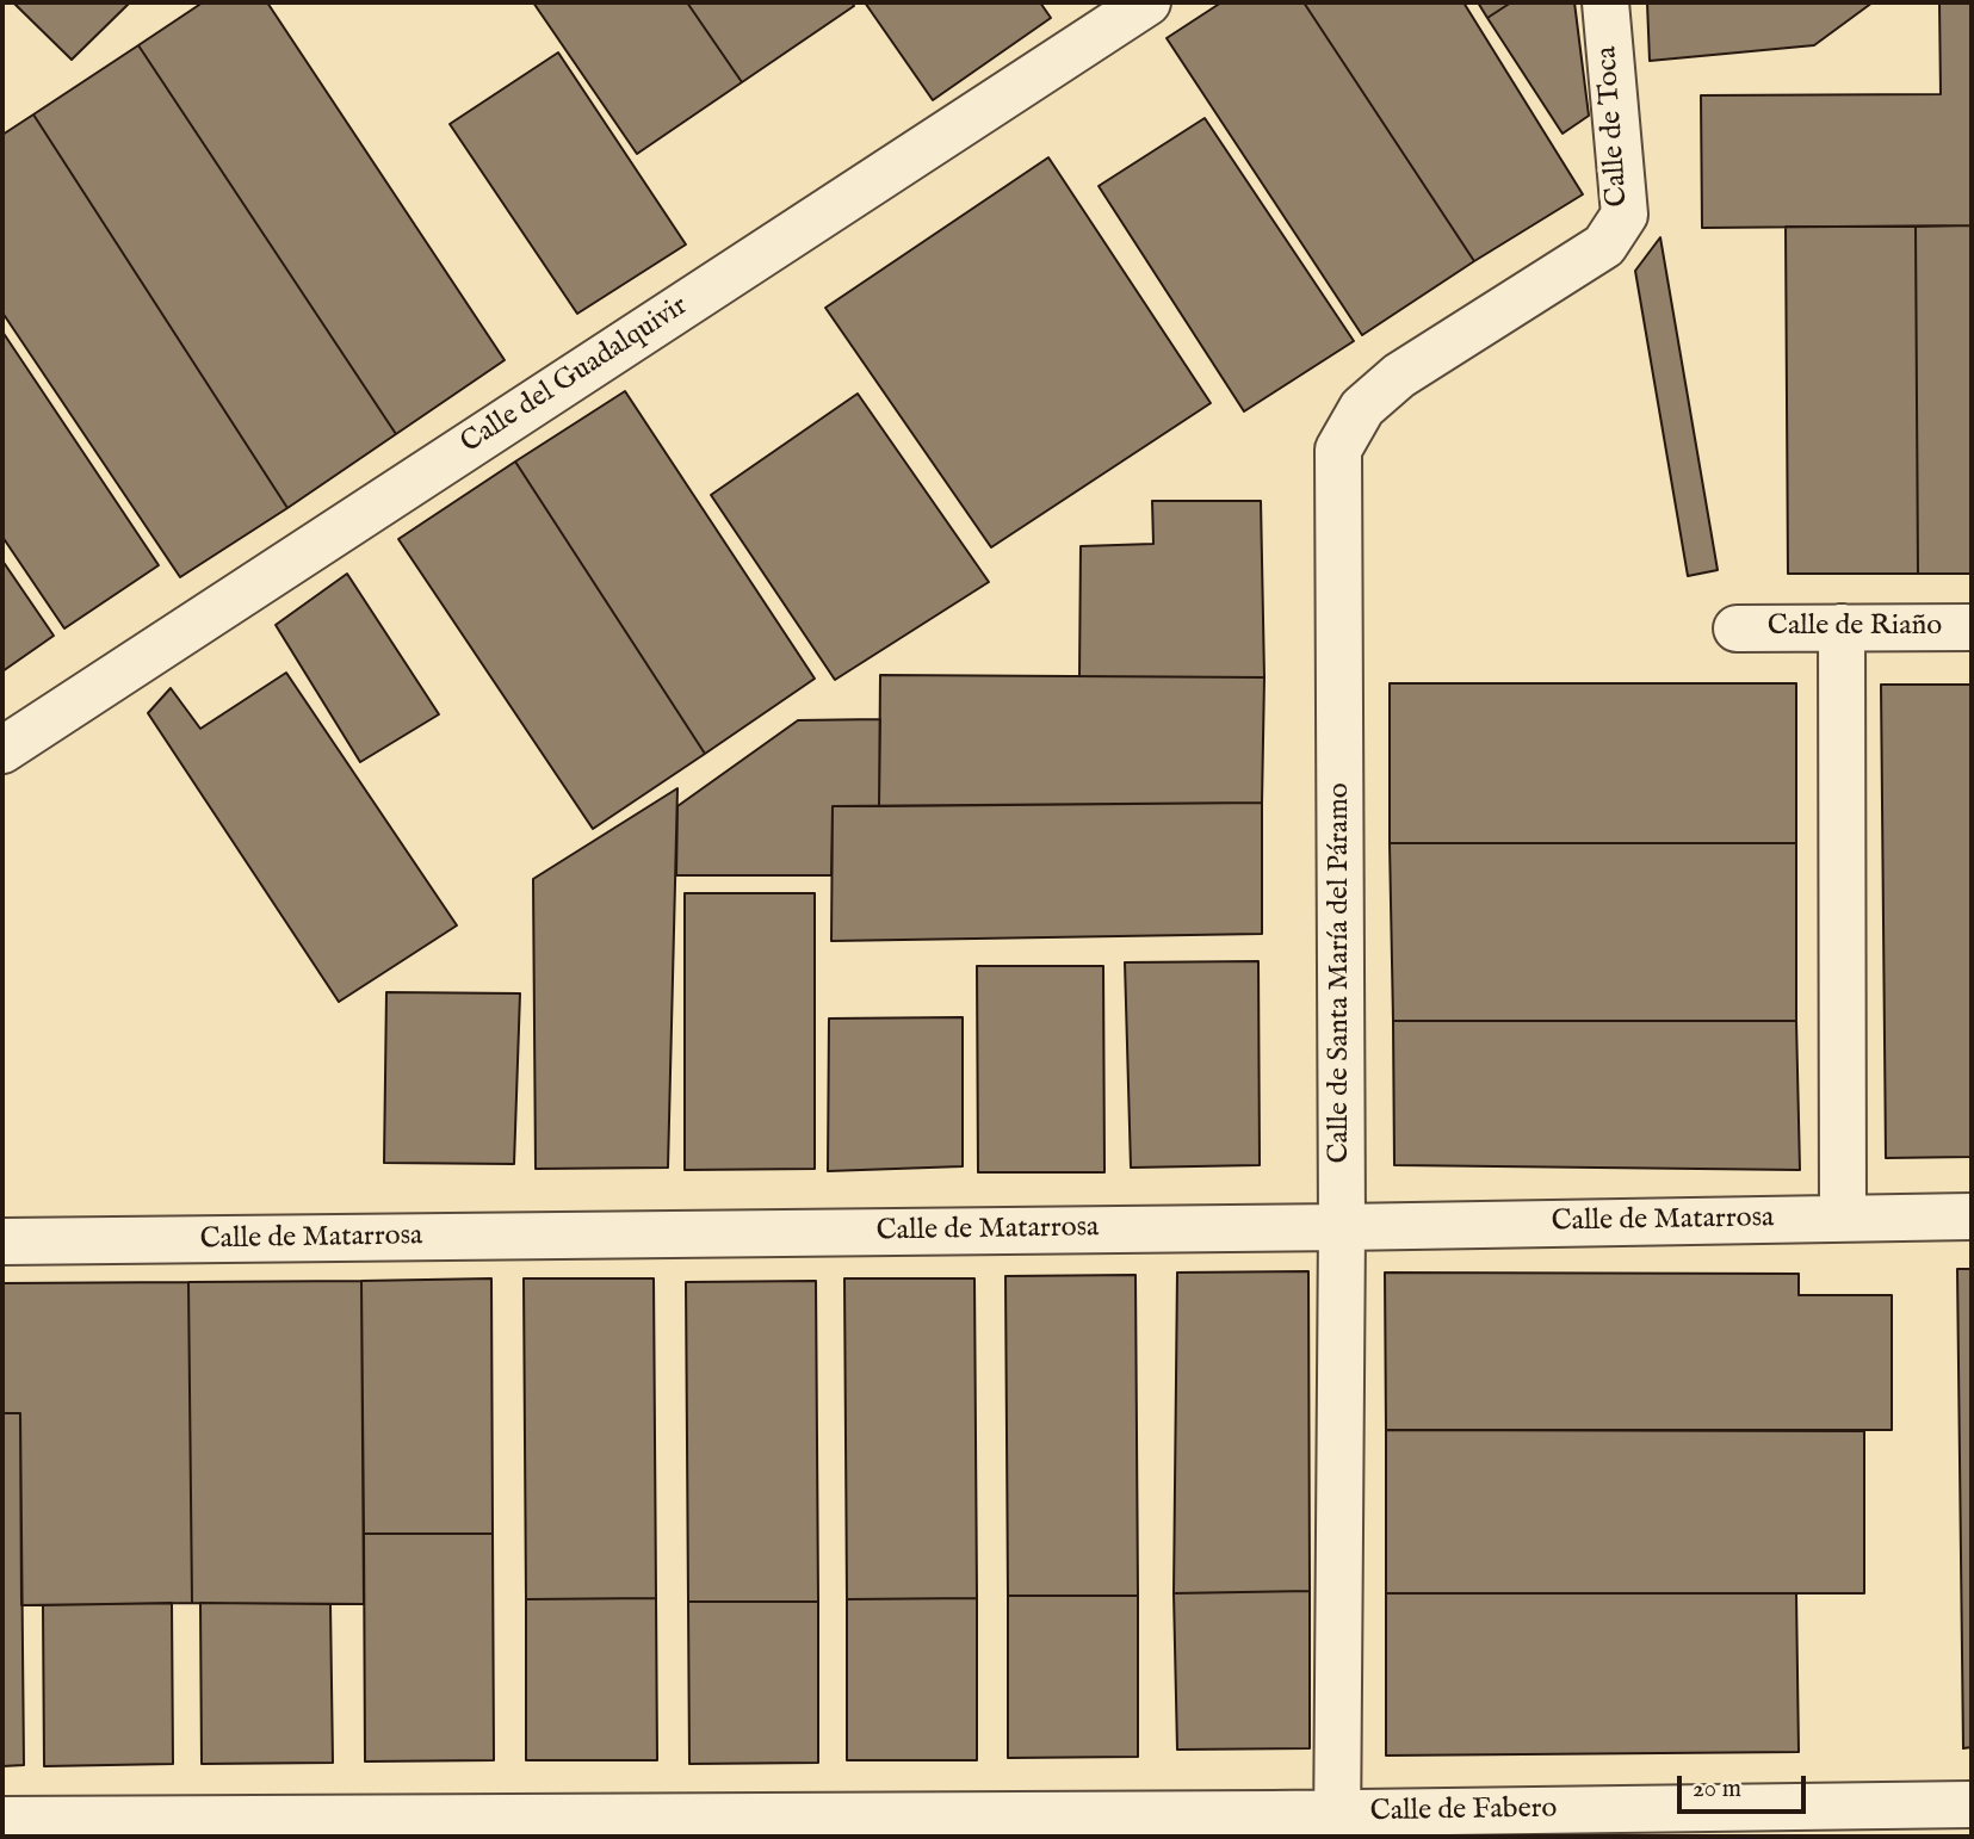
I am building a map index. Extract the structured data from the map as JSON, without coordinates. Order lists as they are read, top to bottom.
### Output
{
  "streets": {
    "street": [
      "Calle de Toca",
      "Calle del Guadalquivir",
      "Calle de Riaño",
      "Calle de Santa María del Páramo",
      "Calle de Matarrosa",
      "Calle de Fabero"
    ]
  },
  "crossings": [
    ["Calle de Toca", "Calle de Santa María del Páramo"],
    ["Calle de Santa María del Páramo", "Calle de Matarrosa"],
    ["Calle de Santa María del Páramo", "Calle de Fabero"]
  ],
  "scale_bar": "20 m"
}
